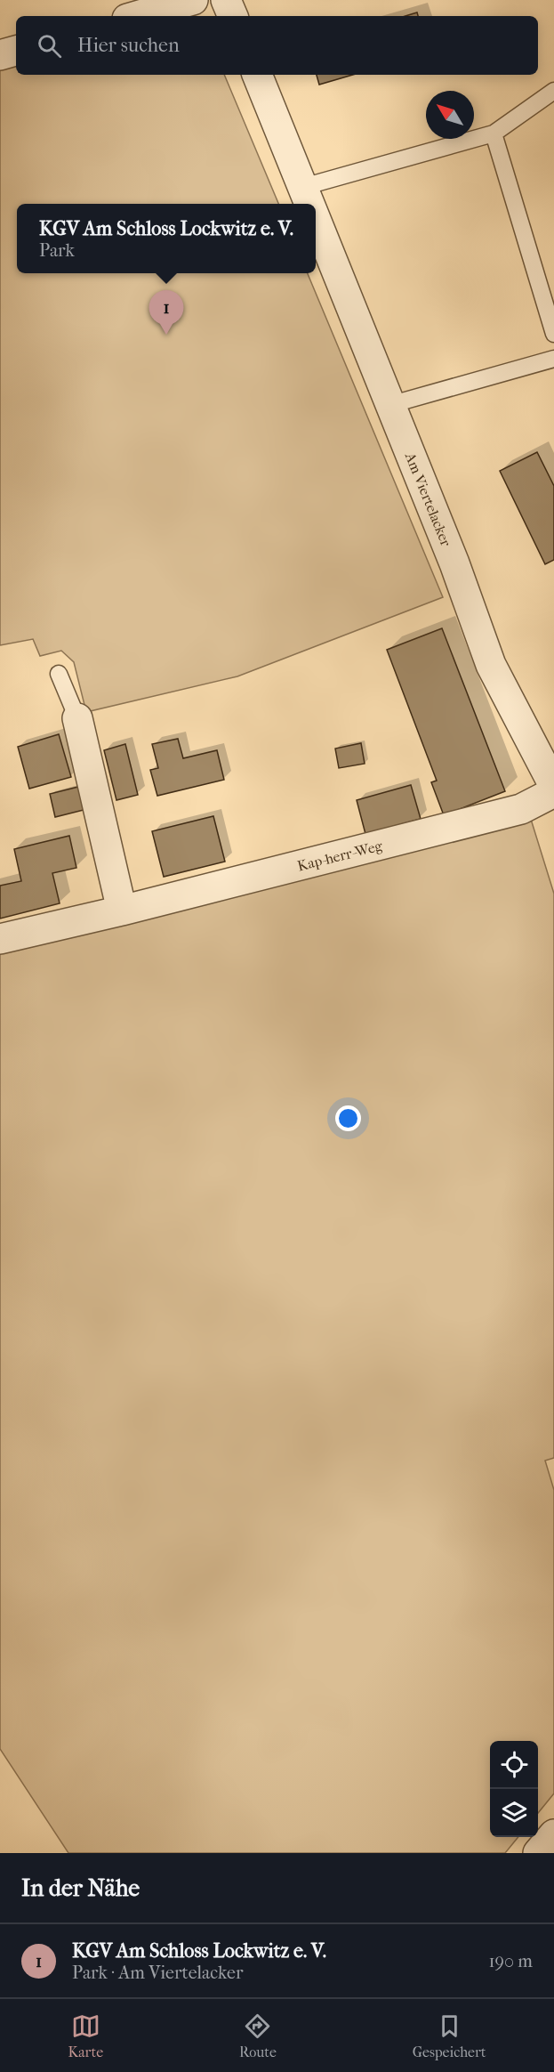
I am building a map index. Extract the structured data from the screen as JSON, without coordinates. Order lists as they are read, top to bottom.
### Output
{
  "streets": {
    "street": ["Am Viertelacker", "Kap-herr-Weg"]
  },
  "north": "top left",
  "page": {
    "search": "Hier suchen",
    "popup": ["KGV Am Schloss Lockwitz e. V.", "Park"],
    "pins": "1",
    "heading": "In der Nähe",
    "list": [
      {
        "mark": "1",
        "name": "KGV Am Schloss Lockwitz e. V.",
        "note": "Park · Am Viertelacker",
        "value": "190 m"
      }
    ],
    "nav": ["Karte", "Route", "Gespeichert"]
  }
}
